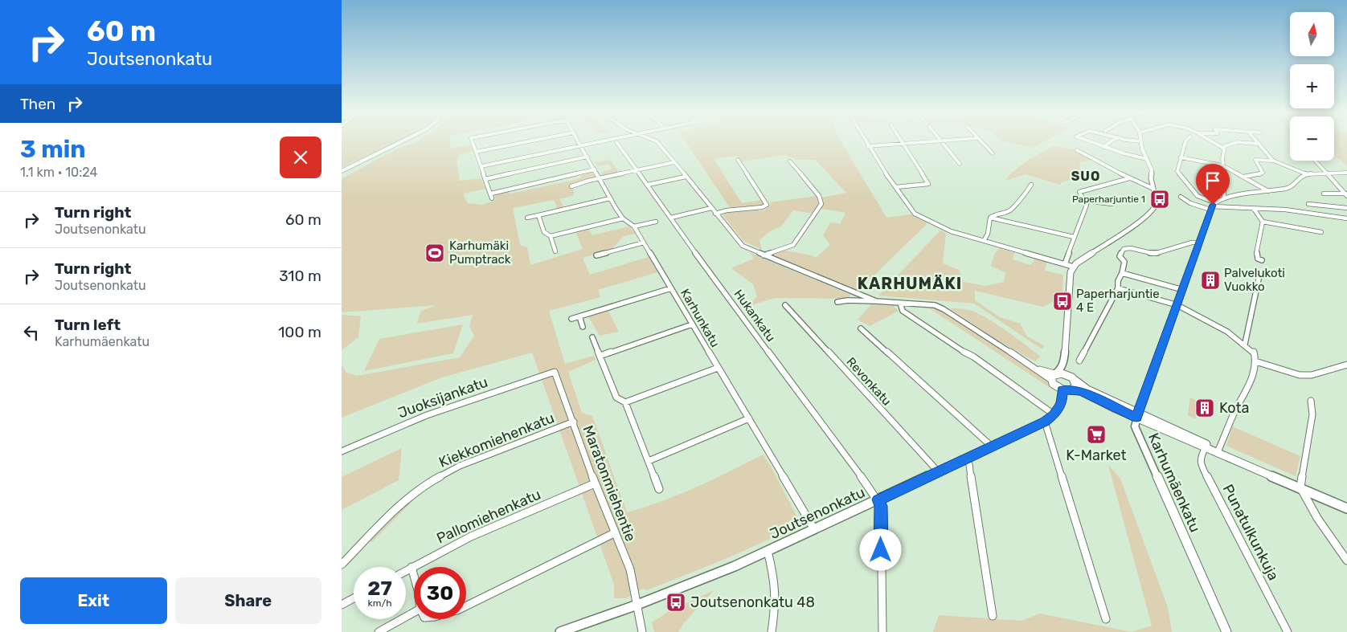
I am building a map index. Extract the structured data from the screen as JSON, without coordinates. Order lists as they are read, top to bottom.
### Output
{
  "streets": {
    "main road": ["Joutsenonkatu"],
    "street": [
      "Hukankatu",
      "Karhunkatu",
      "Revonkatu",
      "Juoksijankatu",
      "Kiekkomiehenkatu",
      "Karhumäenkatu",
      "Maratonmiehentie",
      "Pallomiehenkatu",
      "Punatulkunkuja"
    ]
  },
  "crossings": [
    ["Hukankatu", "Joutsenonkatu"],
    ["Karhunkatu", "Joutsenonkatu"],
    ["Revonkatu", "Joutsenonkatu"],
    ["Juoksijankatu", "Maratonmiehentie"],
    ["Kiekkomiehenkatu", "Maratonmiehentie"],
    ["Maratonmiehentie", "Joutsenonkatu"],
    ["Maratonmiehentie", "Pallomiehenkatu"]
  ],
  "districts": ["SUO", "KARHUMÄKI"],
  "places": {
    "bus stop": ["Paperharjuntie 1", "Paperharjuntie 4 E", "Joutsenonkatu 48"],
    "sports": ["Karhumäki Pumptrack"],
    "building": ["Palvelukoti Vuokko", "Kota"],
    "supermarket": ["K-Market"]
  },
  "north": "top",
  "page": {
    "turn": ["60 m", "Joutsenonkatu"],
    "map_buttons": ["+", "−"],
    "then": "Then",
    "heading": ["3 min", "1.1 km · 10:24"],
    "list": [
      {
        "name": "Turn right",
        "note": "Joutsenonkatu",
        "value": "60 m"
      },
      {
        "name": "Turn right",
        "note": "Joutsenonkatu",
        "value": "310 m"
      },
      {
        "name": "Turn left",
        "note": "Karhumäenkatu",
        "value": "100 m"
      }
    ],
    "speed": "27 km/h",
    "limit": "30",
    "buttons": ["Exit", "Share"]
  }
}
